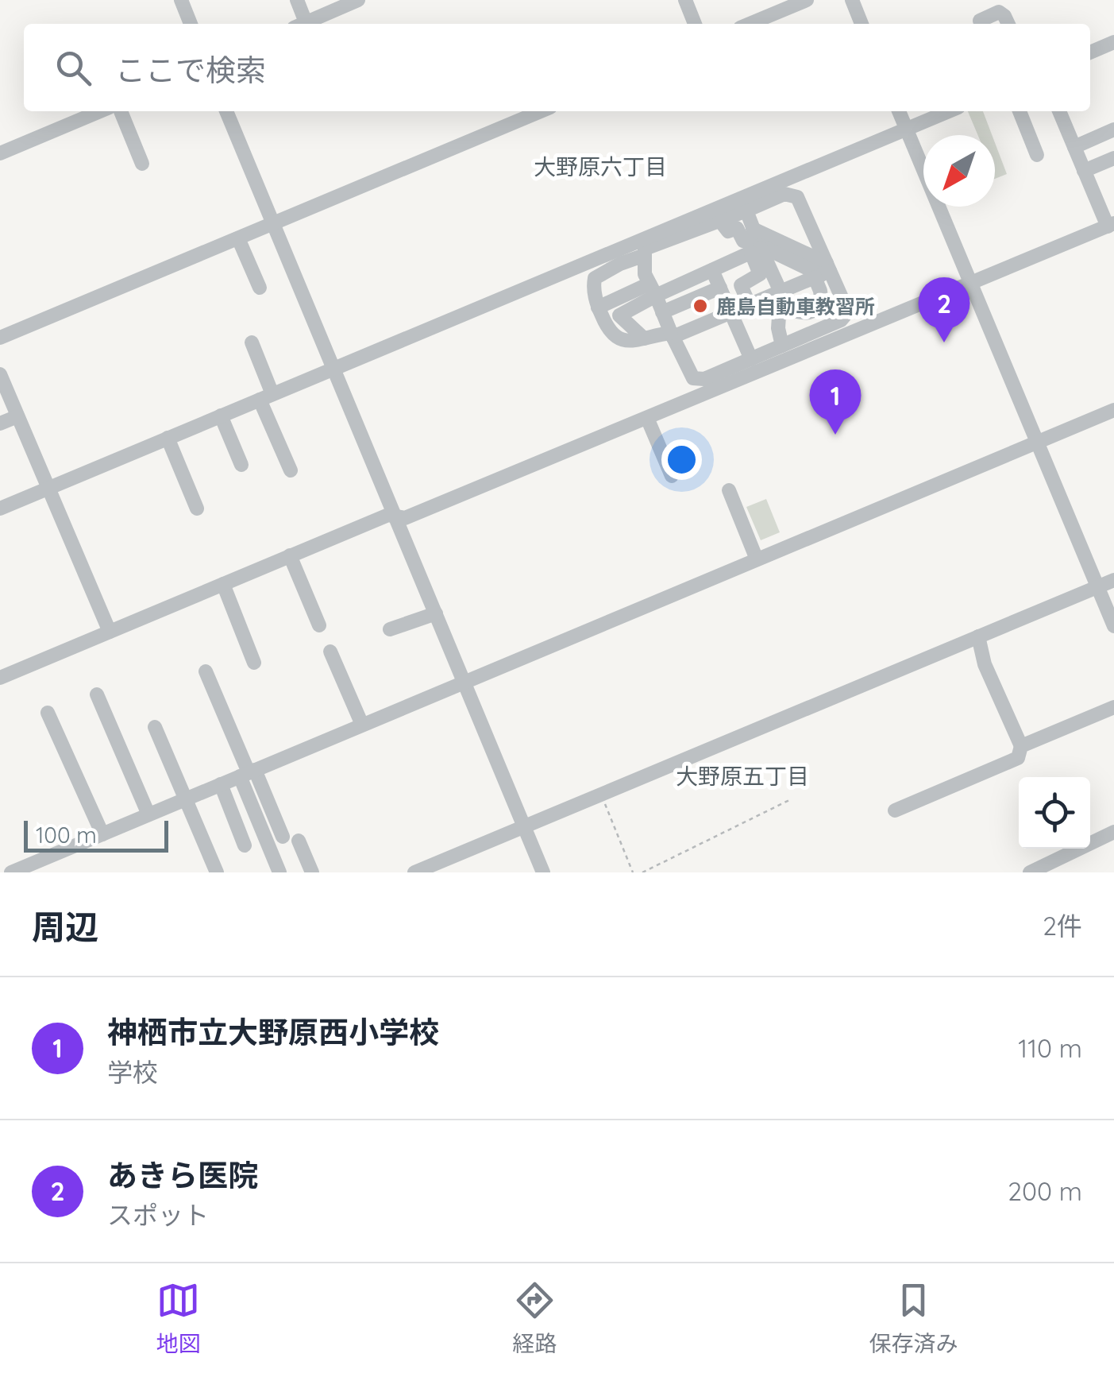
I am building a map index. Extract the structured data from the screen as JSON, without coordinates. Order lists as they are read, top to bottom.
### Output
{
  "districts": ["大野原六丁目", "大野原五丁目"],
  "places": ["鹿島自動車教習所"],
  "scale_bar": "100 m",
  "north": "bottom left",
  "page": {
    "search": "ここで検索",
    "pins": ["2", "1"],
    "scale": "100 m",
    "heading": ["周辺", "2件"],
    "list": [
      {
        "mark": "1",
        "name": "神栖市立大野原西小学校",
        "note": "学校",
        "value": "110 m"
      },
      {
        "mark": "2",
        "name": "あきら医院",
        "note": "スポット",
        "value": "200 m"
      }
    ],
    "nav": ["地図", "経路", "保存済み"]
  }
}
